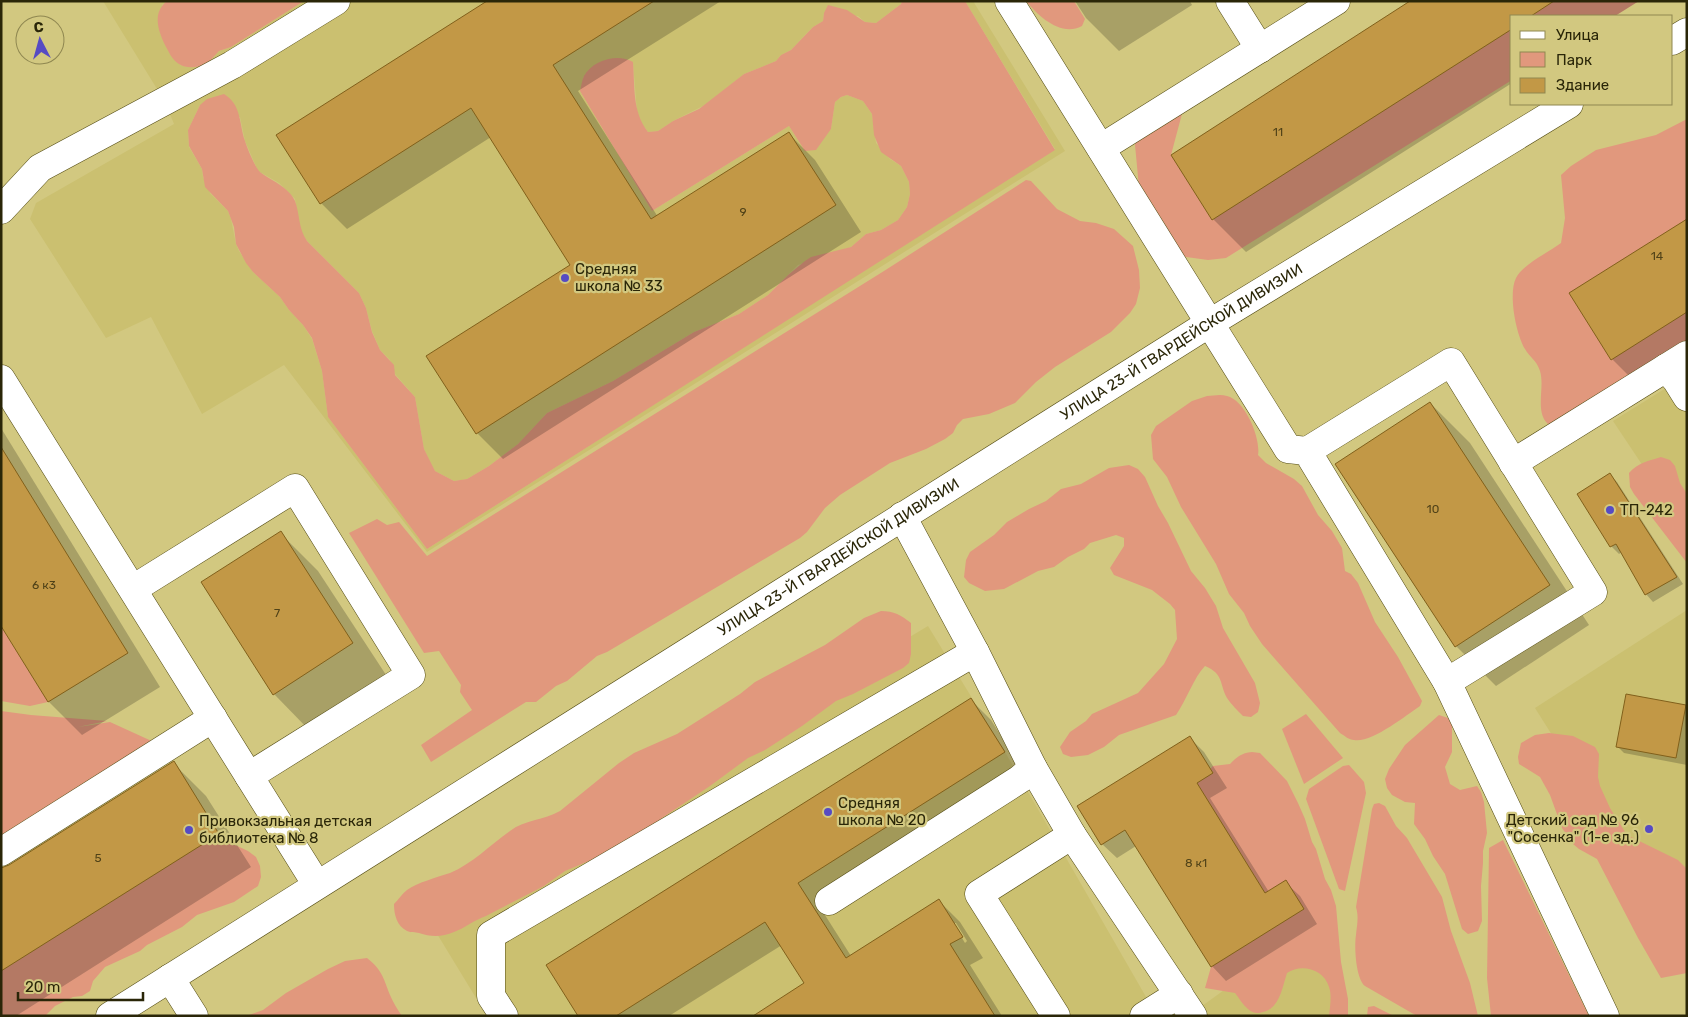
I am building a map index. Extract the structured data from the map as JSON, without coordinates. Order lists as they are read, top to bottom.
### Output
{
  "streets": {
    "street": ["УЛИЦА 23-Й ГВАРДЕЙСКОЙ ДИВИЗИИ"]
  },
  "places": [
    "Средняя школа № 33",
    "ТП-242",
    "Средняя школа № 20",
    "Детский сад № 96 \"Сосенка\" (1-е зд.)",
    "Привокзальная детская библиотека № 8"
  ],
  "house_numbers": [
    "11",
    "9",
    "14",
    "10",
    "6 к3",
    "7",
    "5",
    "8 к1"
  ],
  "legend": ["Улица", "Парк", "Здание"],
  "scale_bar": "20 m",
  "north": "top"
}
